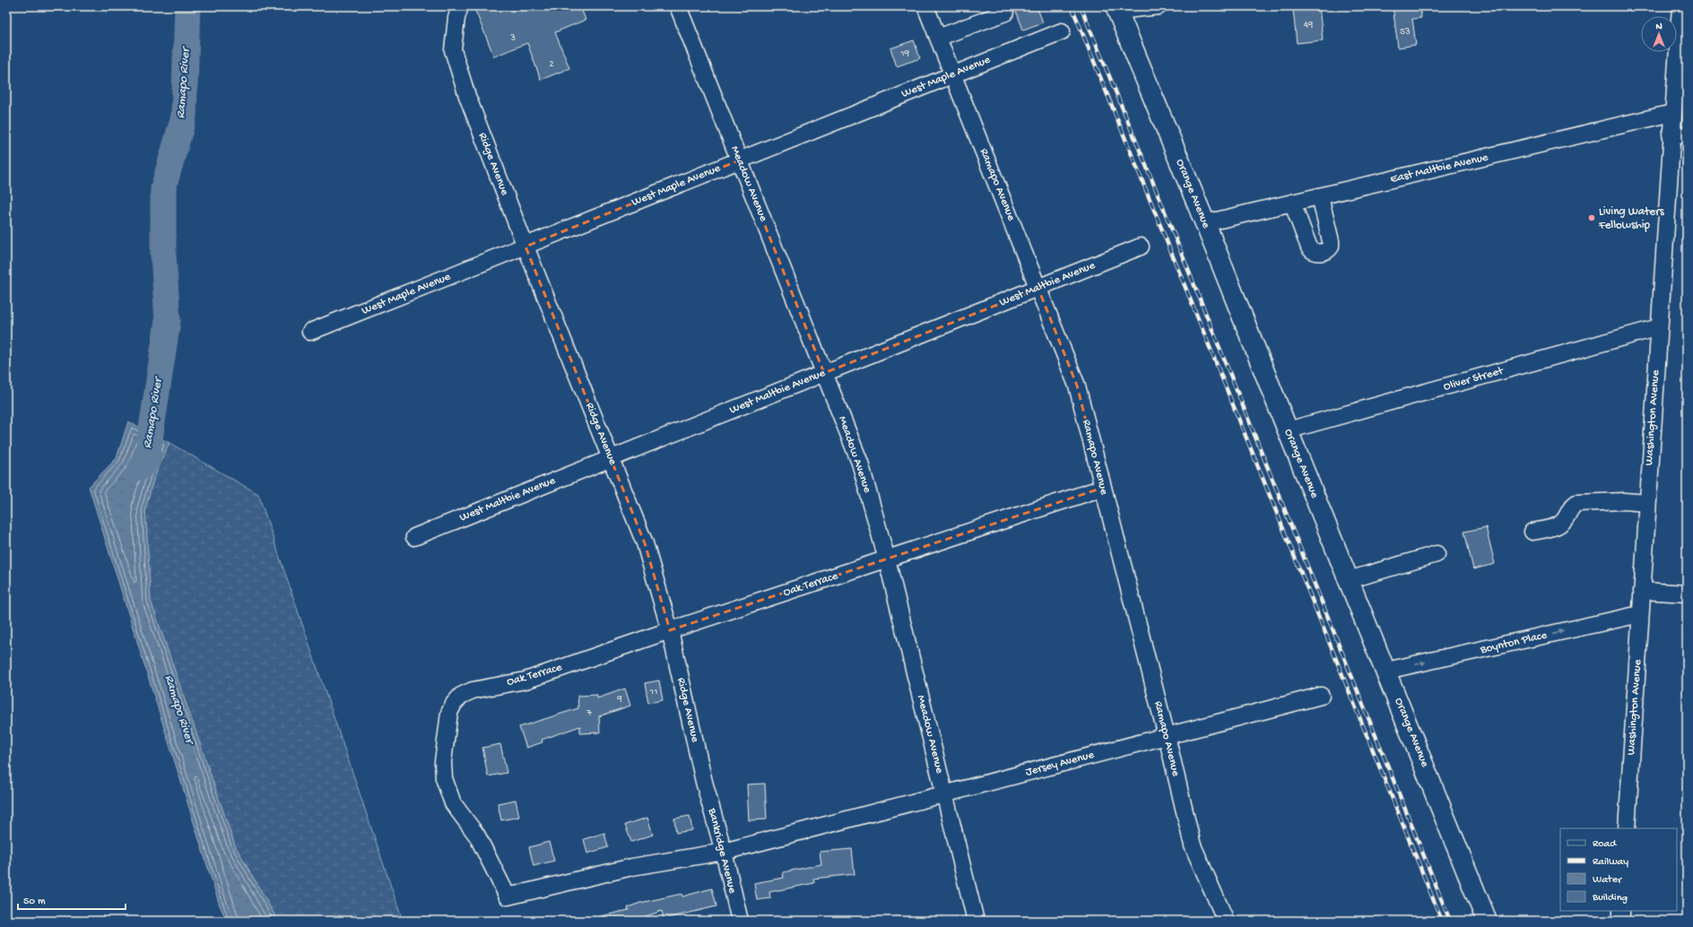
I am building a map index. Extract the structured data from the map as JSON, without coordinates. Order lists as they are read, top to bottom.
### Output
{
  "streets": {
    "main road": ["Orange Avenue"],
    "street": [
      "West Maple Avenue",
      "Ridge Avenue",
      "East Maltbie Avenue",
      "Meadow Avenue",
      "Ramapo Avenue",
      "West Maltbie Avenue",
      "Oliver Street",
      "Washington Avenue",
      "Oak Terrace",
      "Boynton Place",
      "Jersey Avenue",
      "Bankridge Avenue"
    ]
  },
  "crossings": [
    ["West Maple Avenue", "Ridge Avenue"],
    ["West Maple Avenue", "Meadow Avenue"],
    ["West Maple Avenue", "Ramapo Avenue"],
    ["Ridge Avenue", "West Maltbie Avenue"],
    ["Ridge Avenue", "Oak Terrace"],
    ["Ridge Avenue", "Bankridge Avenue"],
    ["East Maltbie Avenue", "Orange Avenue"],
    ["East Maltbie Avenue", "Washington Avenue"],
    ["Meadow Avenue", "West Maltbie Avenue"],
    ["Meadow Avenue", "Oak Terrace"],
    ["Meadow Avenue", "Jersey Avenue"],
    ["Ramapo Avenue", "West Maltbie Avenue"],
    ["Ramapo Avenue", "Oak Terrace"],
    ["Ramapo Avenue", "Jersey Avenue"],
    ["Orange Avenue", "Oliver Street"],
    ["Orange Avenue", "Boynton Place"],
    ["Oliver Street", "Washington Avenue"],
    ["Washington Avenue", "Boynton Place"],
    ["Oak Terrace", "Jersey Avenue"],
    ["Oak Terrace", "Bankridge Avenue"]
  ],
  "water": ["Ramapo River"],
  "places": ["Living Waters Fellowship"],
  "house_numbers": [
    "49",
    "53",
    "3",
    "19",
    "2",
    "11",
    "9",
    "7"
  ],
  "legend": [
    "Road",
    "Railway",
    "Water",
    "Building"
  ],
  "scale_bar": "50 m",
  "north": "top"
}
